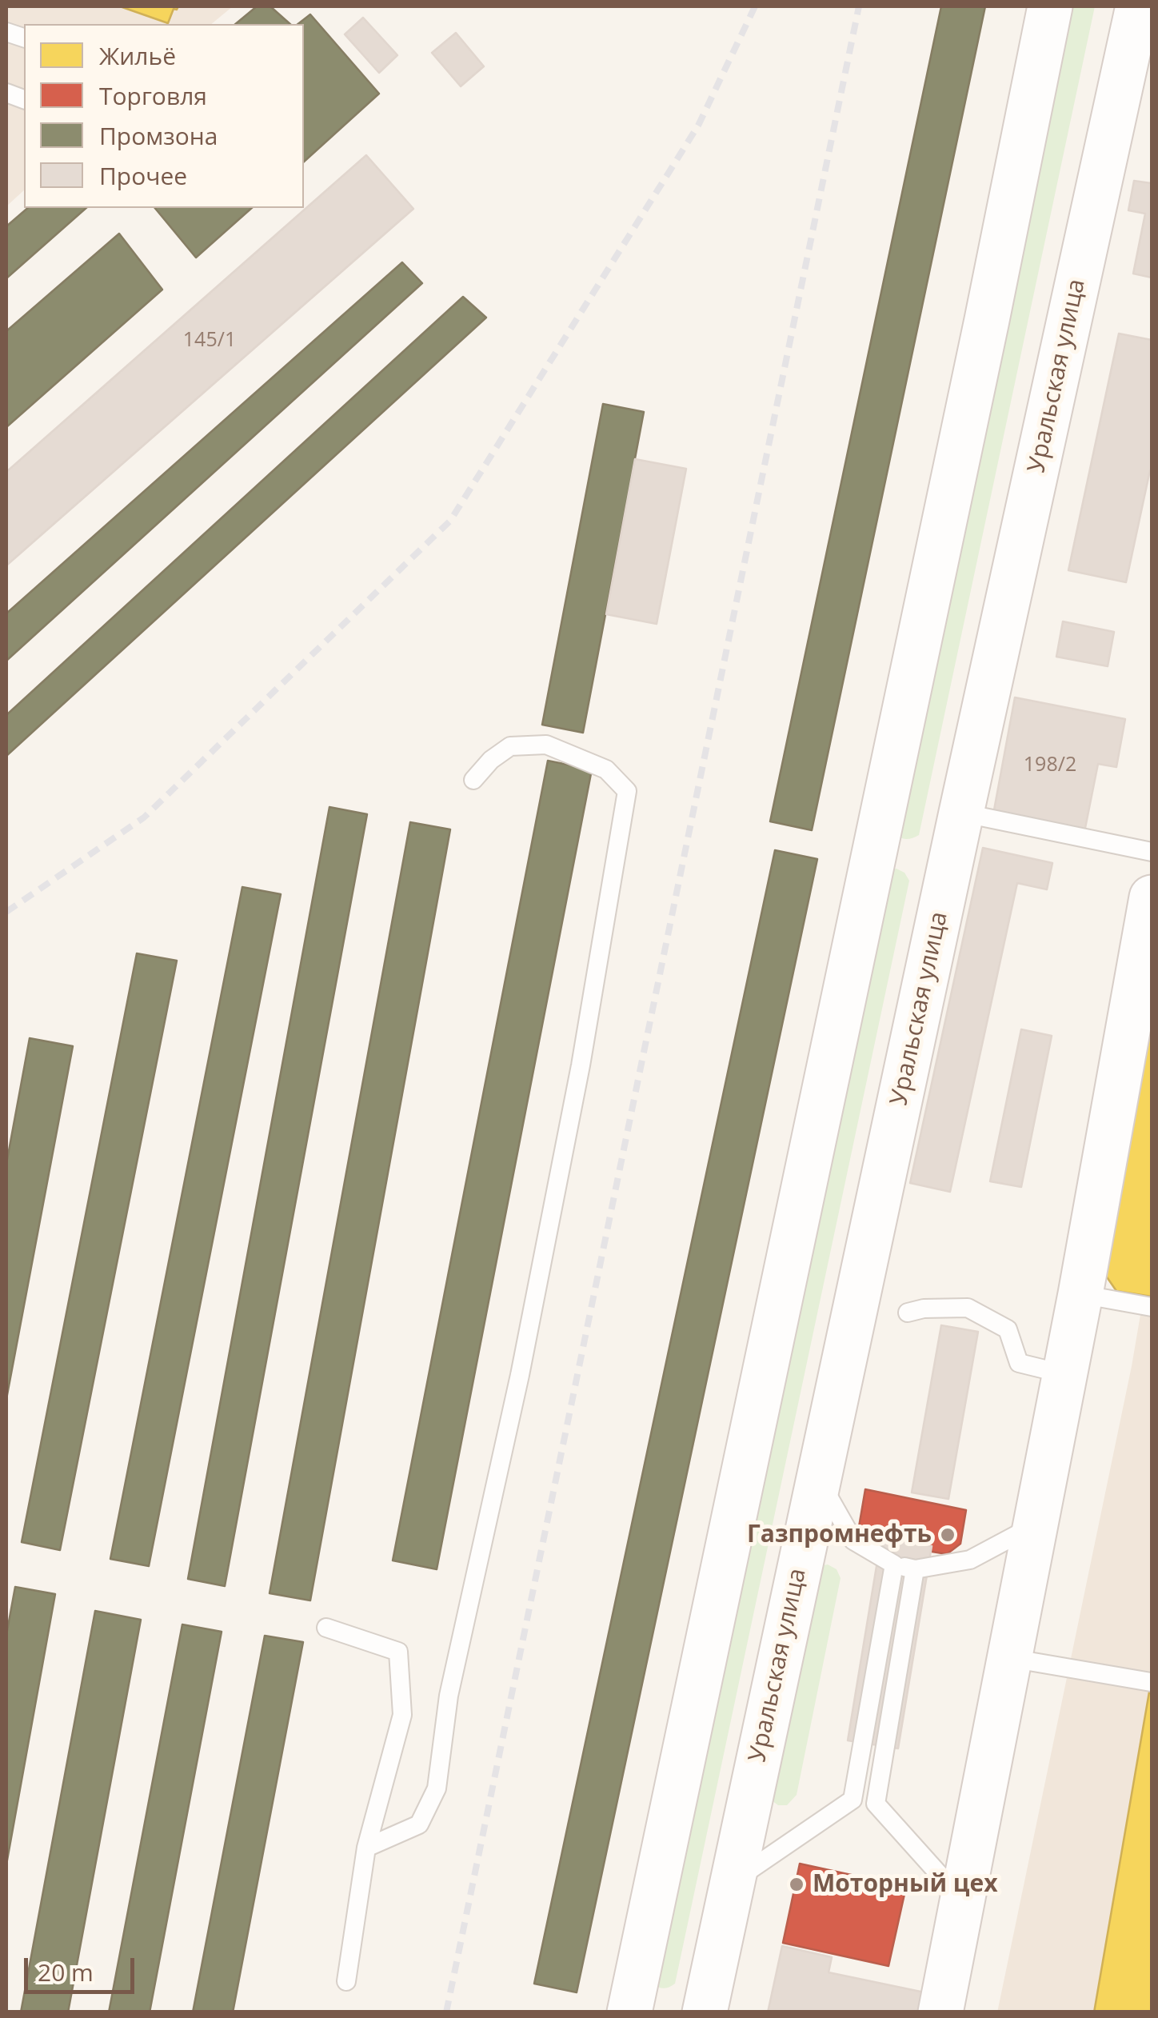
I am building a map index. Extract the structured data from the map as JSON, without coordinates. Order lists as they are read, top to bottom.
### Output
{
  "streets": {
    "main road": ["Уральская улица"]
  },
  "places": ["Газпромнефть", "Моторный цех"],
  "house_numbers": ["145/1", "198/2"],
  "legend": [
    "Жильё",
    "Торговля",
    "Промзона",
    "Прочее"
  ],
  "scale_bar": "20 m"
}
